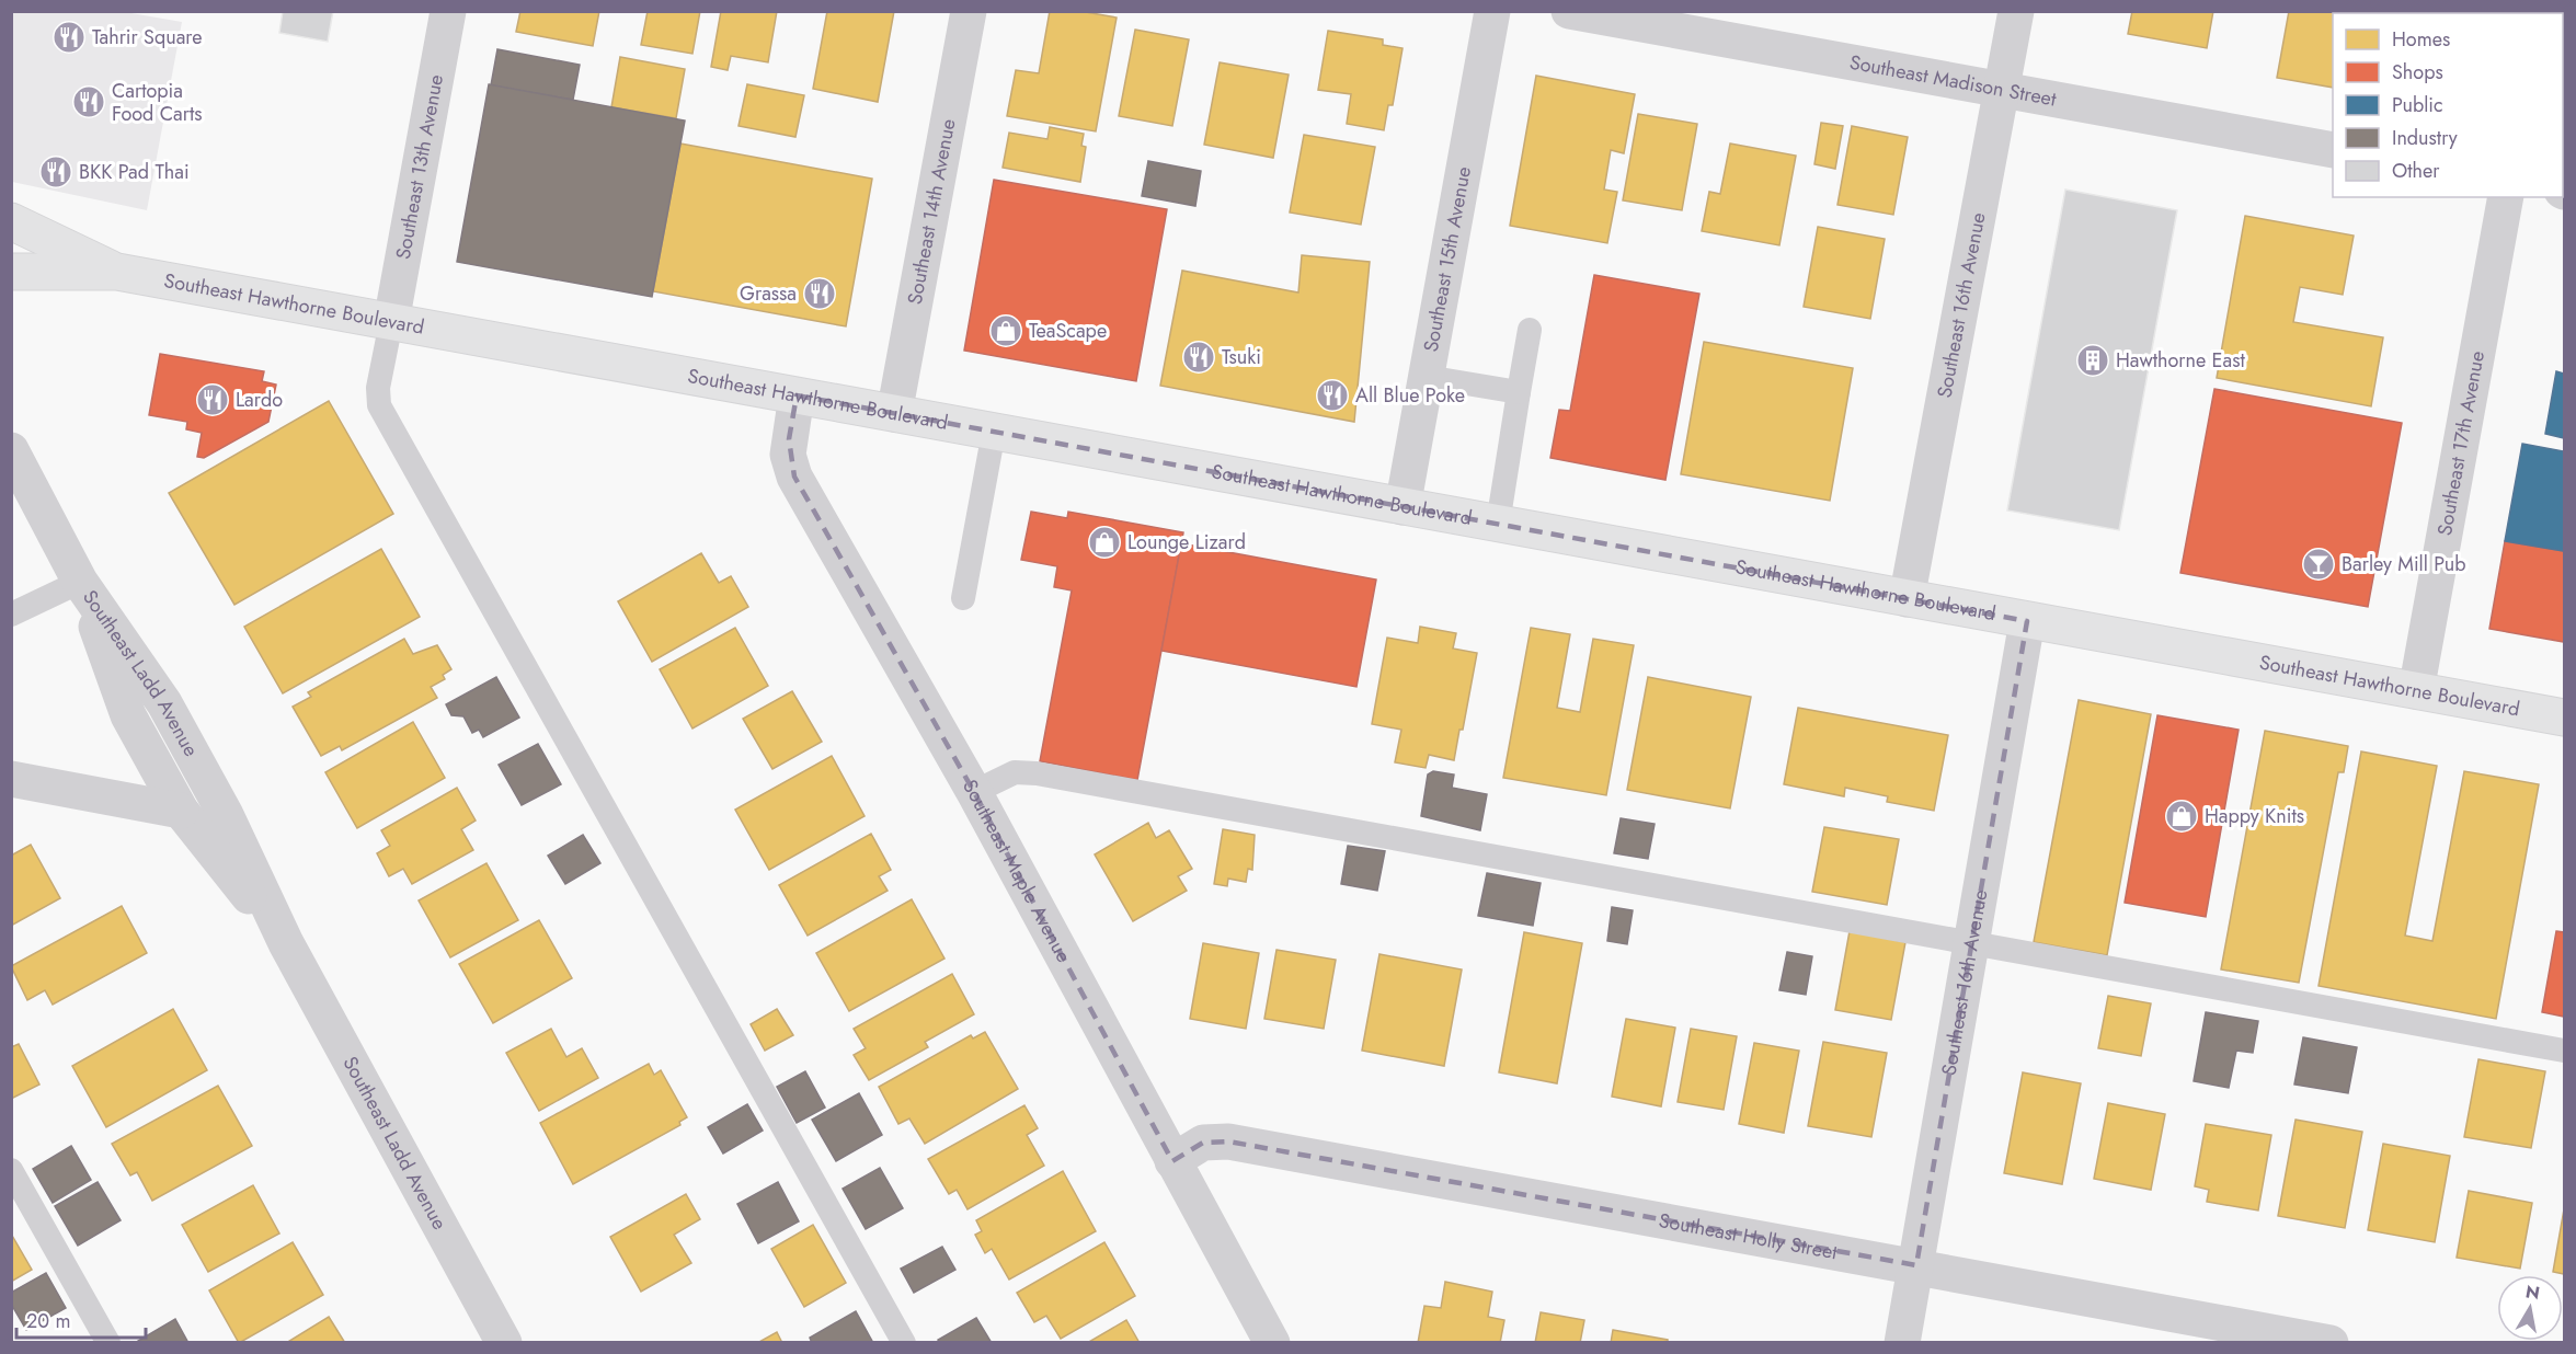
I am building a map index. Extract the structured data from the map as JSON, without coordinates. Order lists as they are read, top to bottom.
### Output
{
  "streets": {
    "main road": ["Southeast Hawthorne Boulevard"],
    "street": [
      "Southeast Madison Street",
      "Southeast 13th Avenue",
      "Southeast 14th Avenue",
      "Southeast 15th Avenue",
      "Southeast 16th Avenue",
      "Southeast 17th Avenue",
      "Southeast Ladd Avenue",
      "Southeast Maple Avenue",
      "Southeast Holly Street"
    ]
  },
  "crossings": [
    ["Southeast Madison Street", "Southeast 16th Avenue"],
    ["Southeast 13th Avenue", "Southeast Hawthorne Boulevard"],
    ["Southeast 14th Avenue", "Southeast Hawthorne Boulevard"],
    ["Southeast 15th Avenue", "Southeast Hawthorne Boulevard"],
    ["Southeast Hawthorne Boulevard", "Southeast 16th Avenue"],
    ["Southeast Hawthorne Boulevard", "Southeast 17th Avenue"],
    ["Southeast Hawthorne Boulevard", "Southeast Maple Avenue"],
    ["Southeast 16th Avenue", "Southeast Holly Street"],
    ["Southeast Maple Avenue", "Southeast Holly Street"]
  ],
  "places": {
    "restaurant": [
      "Tahrir Square",
      "Cartopia Food Carts",
      "BKK Pad Thai",
      "Grassa",
      "Tsuki",
      "All Blue Poke",
      "Lardo"
    ],
    "shop": ["TeaScape", "Lounge Lizard", "Happy Knits"],
    "building": ["Hawthorne East"],
    "bar": ["Barley Mill Pub"]
  },
  "legend": [
    "Homes",
    "Shops",
    "Public",
    "Industry",
    "Other"
  ],
  "scale_bar": "20 m",
  "north": "top"
}
